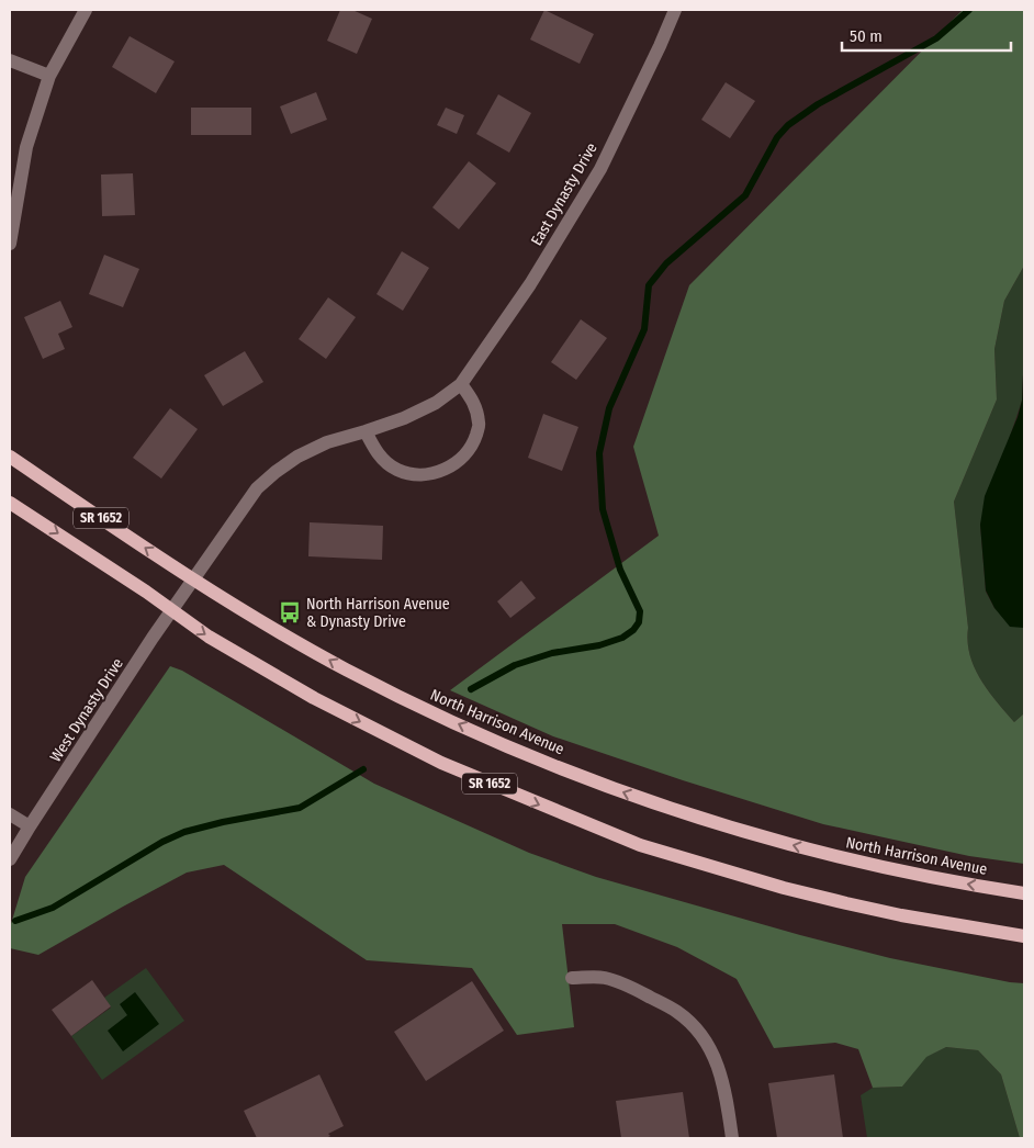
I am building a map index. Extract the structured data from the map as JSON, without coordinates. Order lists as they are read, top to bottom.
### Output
{
  "streets": {
    "main road": ["SR 1652", "North Harrison Avenue"],
    "street": ["East Dynasty Drive", "West Dynasty Drive"]
  },
  "crossings": [
    ["East Dynasty Drive", "West Dynasty Drive"],
    ["East Dynasty Drive", "North Harrison Avenue"],
    ["SR 1652", "West Dynasty Drive"],
    ["West Dynasty Drive", "North Harrison Avenue"]
  ],
  "places": {
    "bus stop": ["North Harrison Avenue & Dynasty Drive"]
  },
  "scale_bar": "50 m"
}
